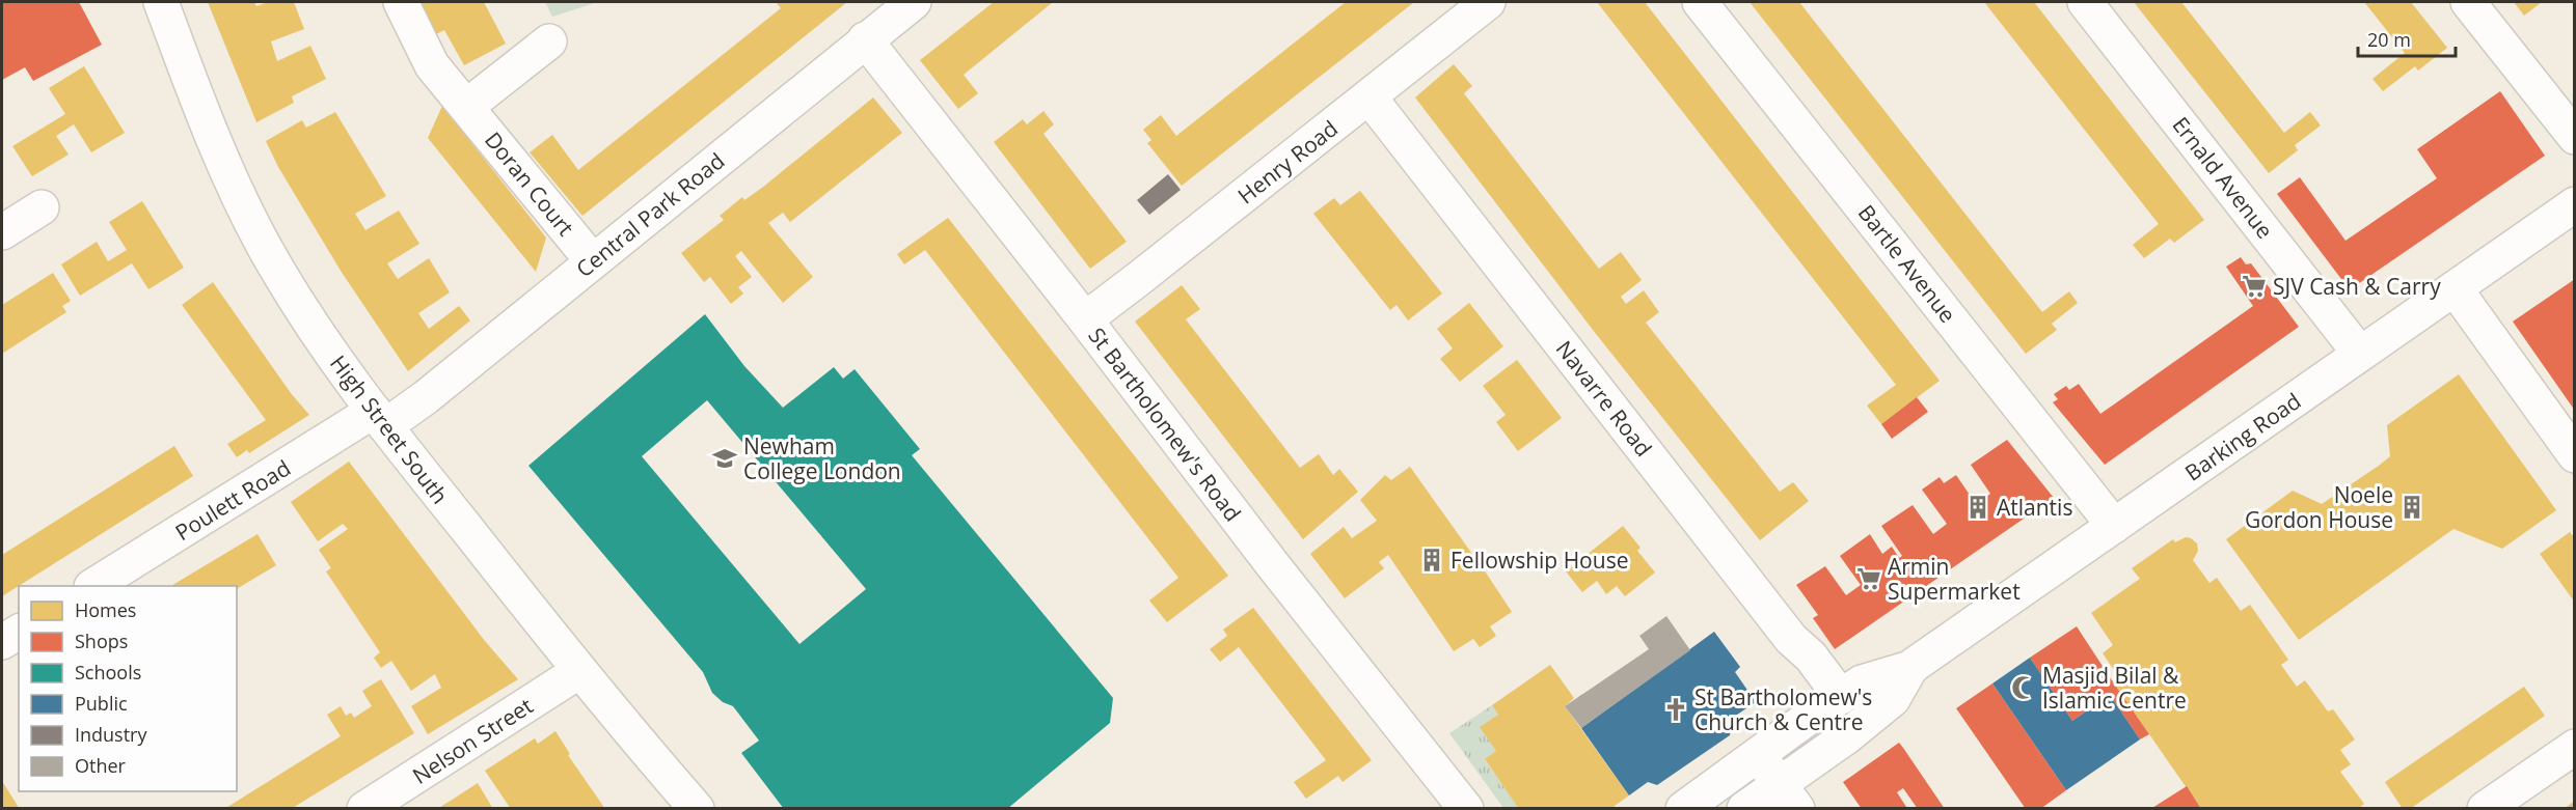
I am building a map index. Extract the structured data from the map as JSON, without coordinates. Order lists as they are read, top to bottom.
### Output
{
  "streets": {
    "street": [
      "Henry Road",
      "Ernald Avenue",
      "Doran Court",
      "Central Park Road",
      "Bartle Avenue",
      "Navarre Road",
      "St Bartholomew's Road",
      "High Street South",
      "Barking Road",
      "Poulett Road",
      "Nelson Street"
    ]
  },
  "crossings": [
    ["Henry Road", "Navarre Road"],
    ["Henry Road", "St Bartholomew's Road"],
    ["Ernald Avenue", "Barking Road"],
    ["Doran Court", "Central Park Road"],
    ["Central Park Road", "St Bartholomew's Road"],
    ["Central Park Road", "High Street South"],
    ["Central Park Road", "Poulett Road"],
    ["Bartle Avenue", "Barking Road"],
    ["Navarre Road", "Barking Road"],
    ["High Street South", "Poulett Road"],
    ["High Street South", "Nelson Street"]
  ],
  "places": {
    "supermarket": ["SJV Cash & Carry", "Armin Supermarket"],
    "school or university": ["Newham College London"],
    "building": ["Atlantis", "Noele Gordon House", "Fellowship House"],
    "mosque": ["Masjid Bilal & Islamic Centre"],
    "church": ["St Bartholomew's Church & Centre"]
  },
  "legend": [
    "Homes",
    "Shops",
    "Schools",
    "Public",
    "Industry",
    "Other"
  ],
  "scale_bar": "20 m"
}
